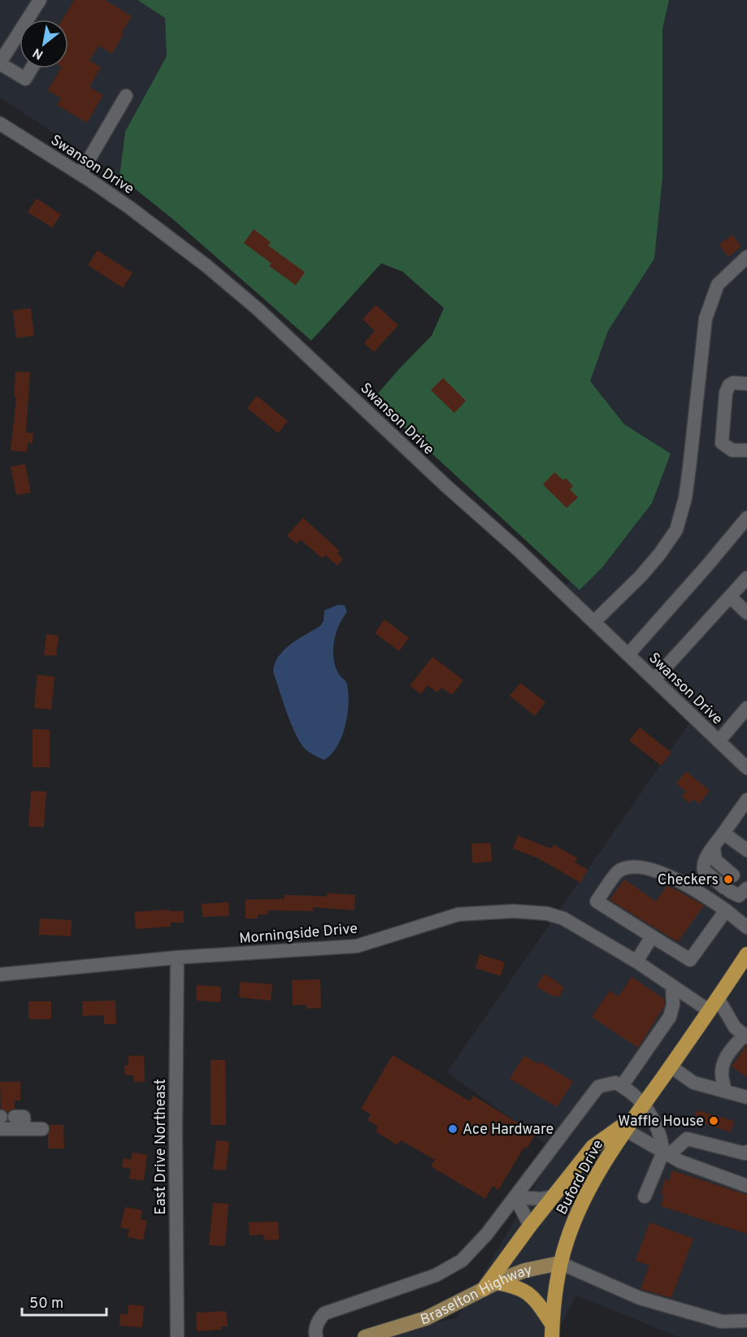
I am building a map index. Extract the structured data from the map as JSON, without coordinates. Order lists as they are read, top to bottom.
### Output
{
  "streets": {
    "highway": ["Buford Drive"],
    "main road": ["Braselton Highway"],
    "street": ["Swanson Drive", "Morningside Drive", "East Drive Northeast"]
  },
  "crossings": [
    ["Morningside Drive", "East Drive Northeast"],
    ["Morningside Drive", "Buford Drive"],
    ["Buford Drive", "Braselton Highway"]
  ],
  "places": ["Checkers", "Waffle House", "Ace Hardware"],
  "scale_bar": "50 m",
  "north": "bottom left"
}
